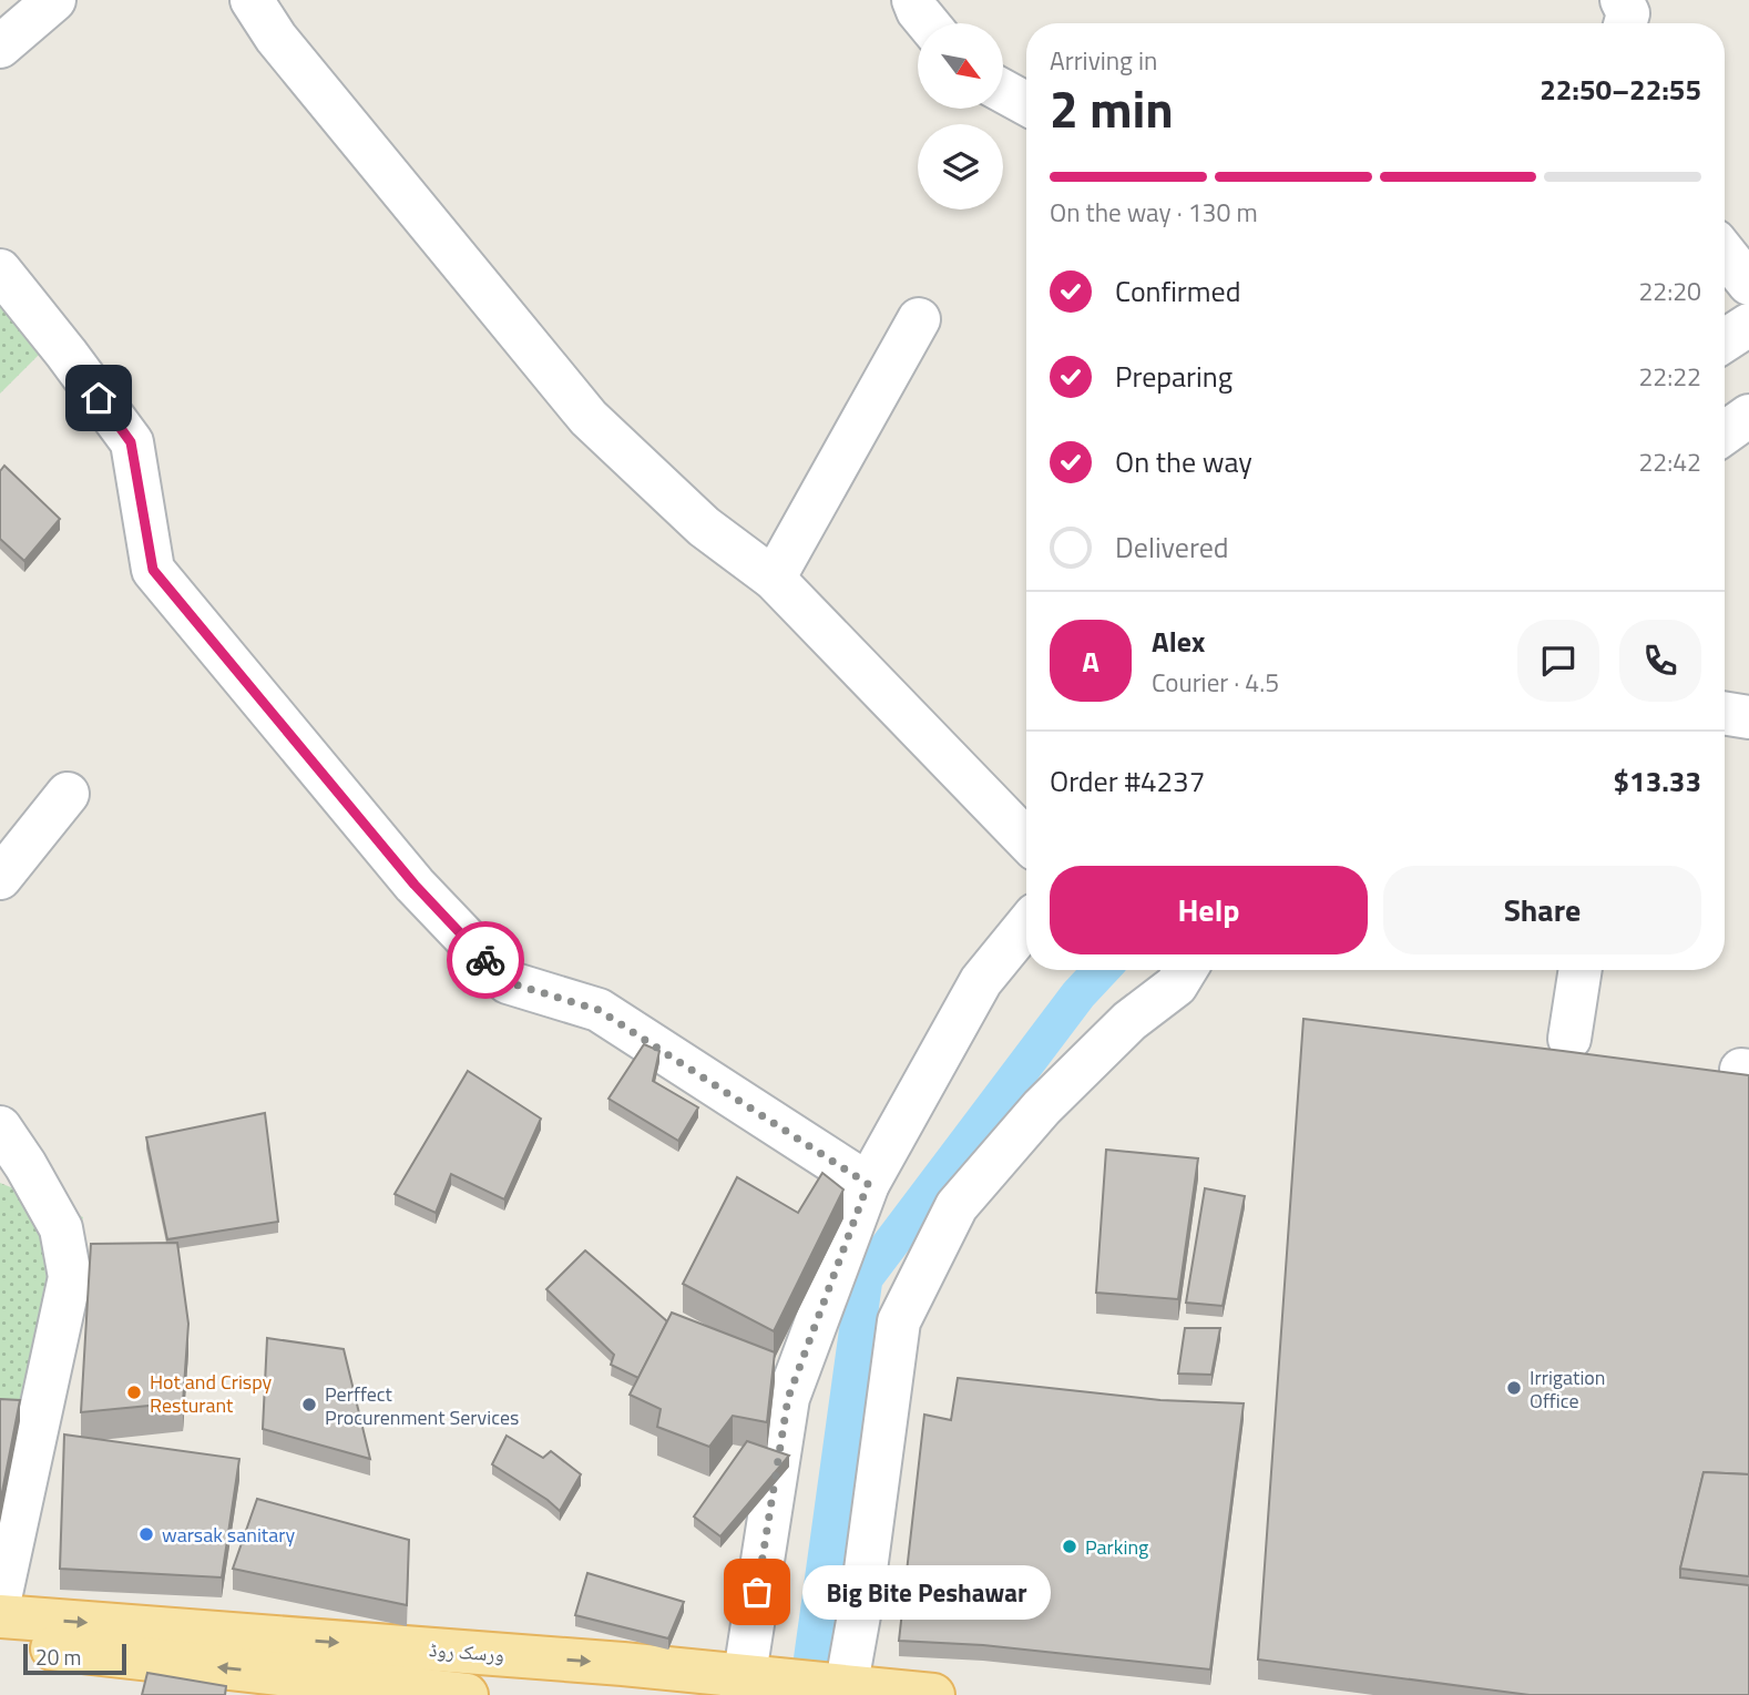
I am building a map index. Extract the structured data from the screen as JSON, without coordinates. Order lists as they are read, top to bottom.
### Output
{
  "streets": {
    "main road": ["ورسک روڈ"]
  },
  "places": [
    "Irrigation Office",
    "Hot and Crispy Resturant",
    "Perffect Procurenment Services",
    "warsak sanitary",
    "Parking",
    "Big Bite Peshawar"
  ],
  "scale_bar": "20 m",
  "north": "bottom right",
  "page": {
    "heading": ["2 min", "Arriving in", "22:50–22:55"],
    "panel": [
      "Alex",
      "Courier · 4.5",
      "Order #4237",
      "$13.33"
    ],
    "bar": "On the way · 130 m",
    "list": [
      ["Confirmed", "22:20"],
      ["Preparing", "22:22"],
      ["On the way", "22:42"],
      "Delivered"
    ],
    "round": "A",
    "buttons": ["Help", "Share"],
    "bubble": "Big Bite Peshawar",
    "scale": "20 m"
  }
}
